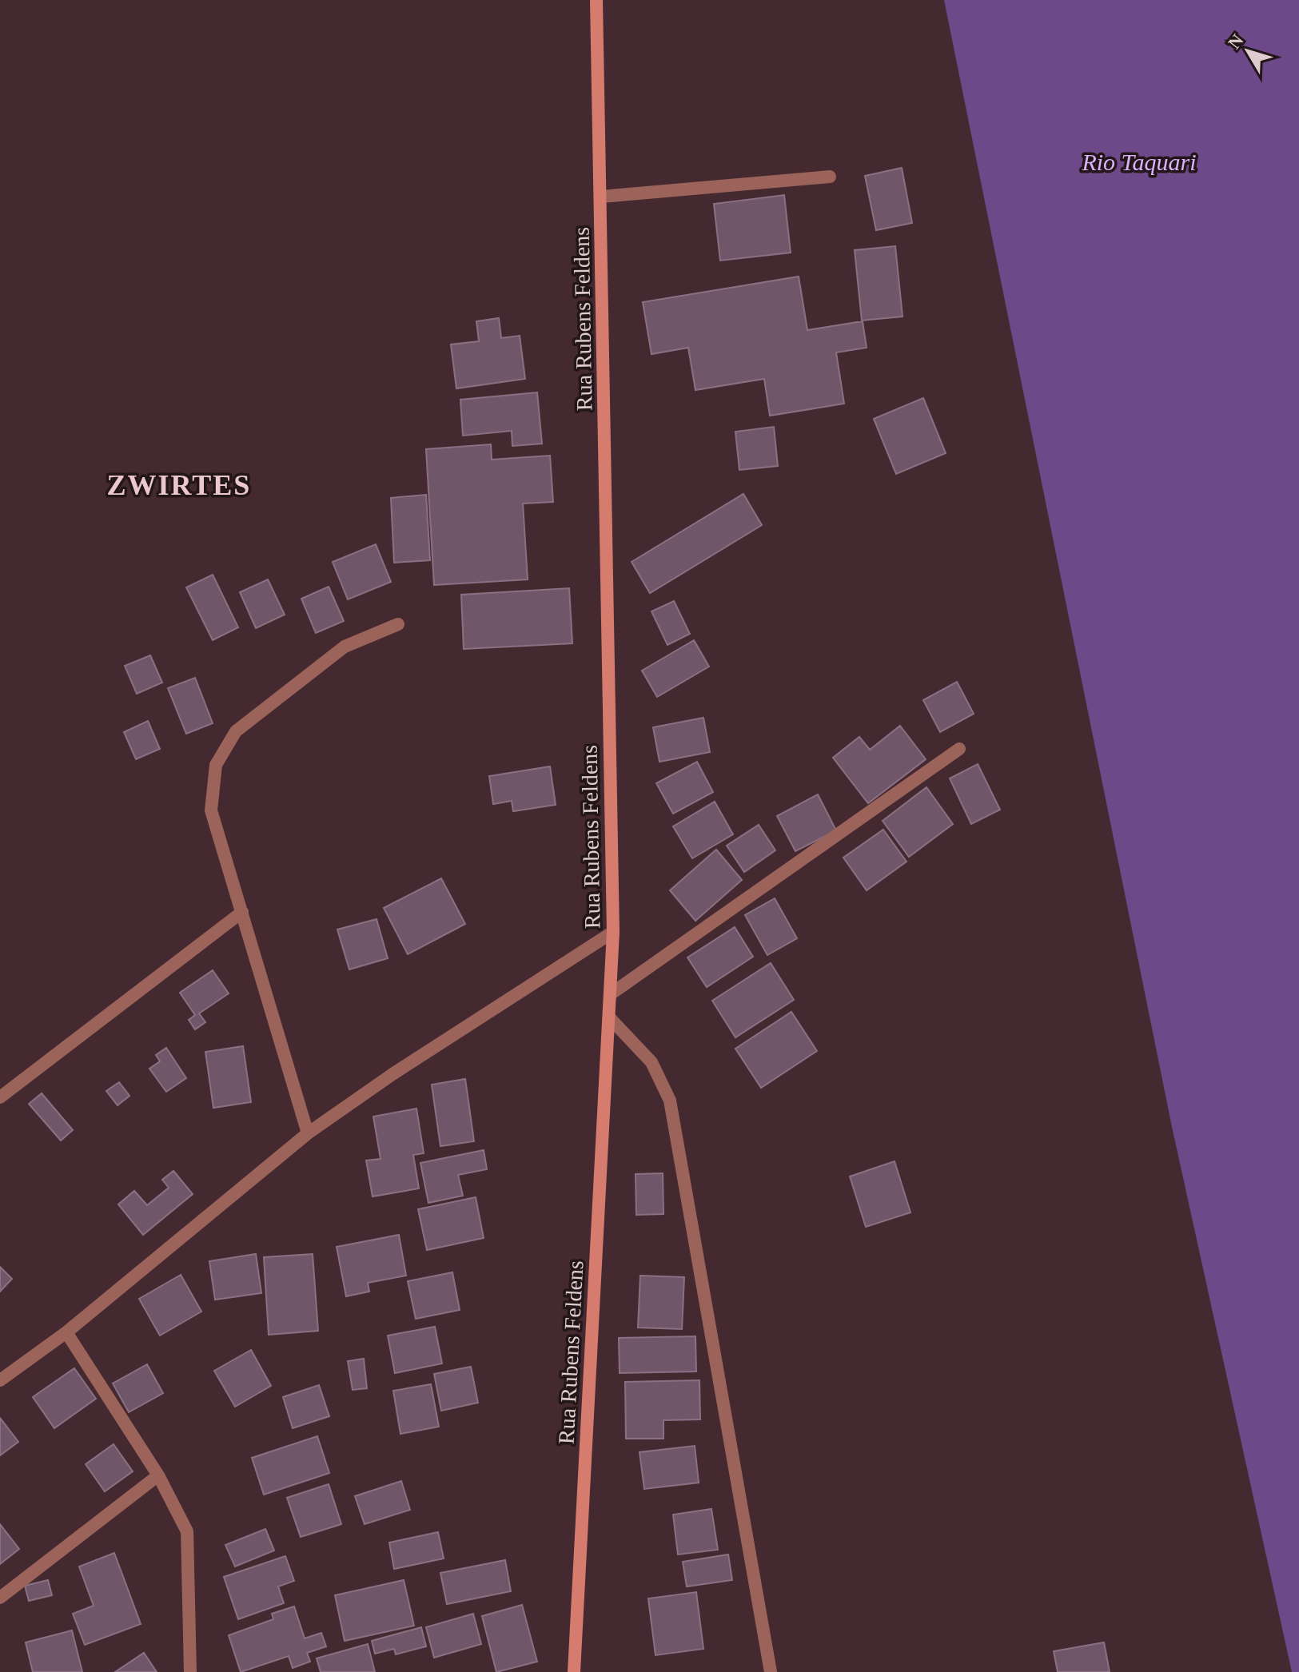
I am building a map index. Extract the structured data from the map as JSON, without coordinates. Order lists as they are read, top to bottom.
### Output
{
  "streets": {
    "main road": ["Rua Rubens Feldens"]
  },
  "districts": ["ZWIRTES"],
  "water": ["Rio Taquari"],
  "north": "top left"
}
